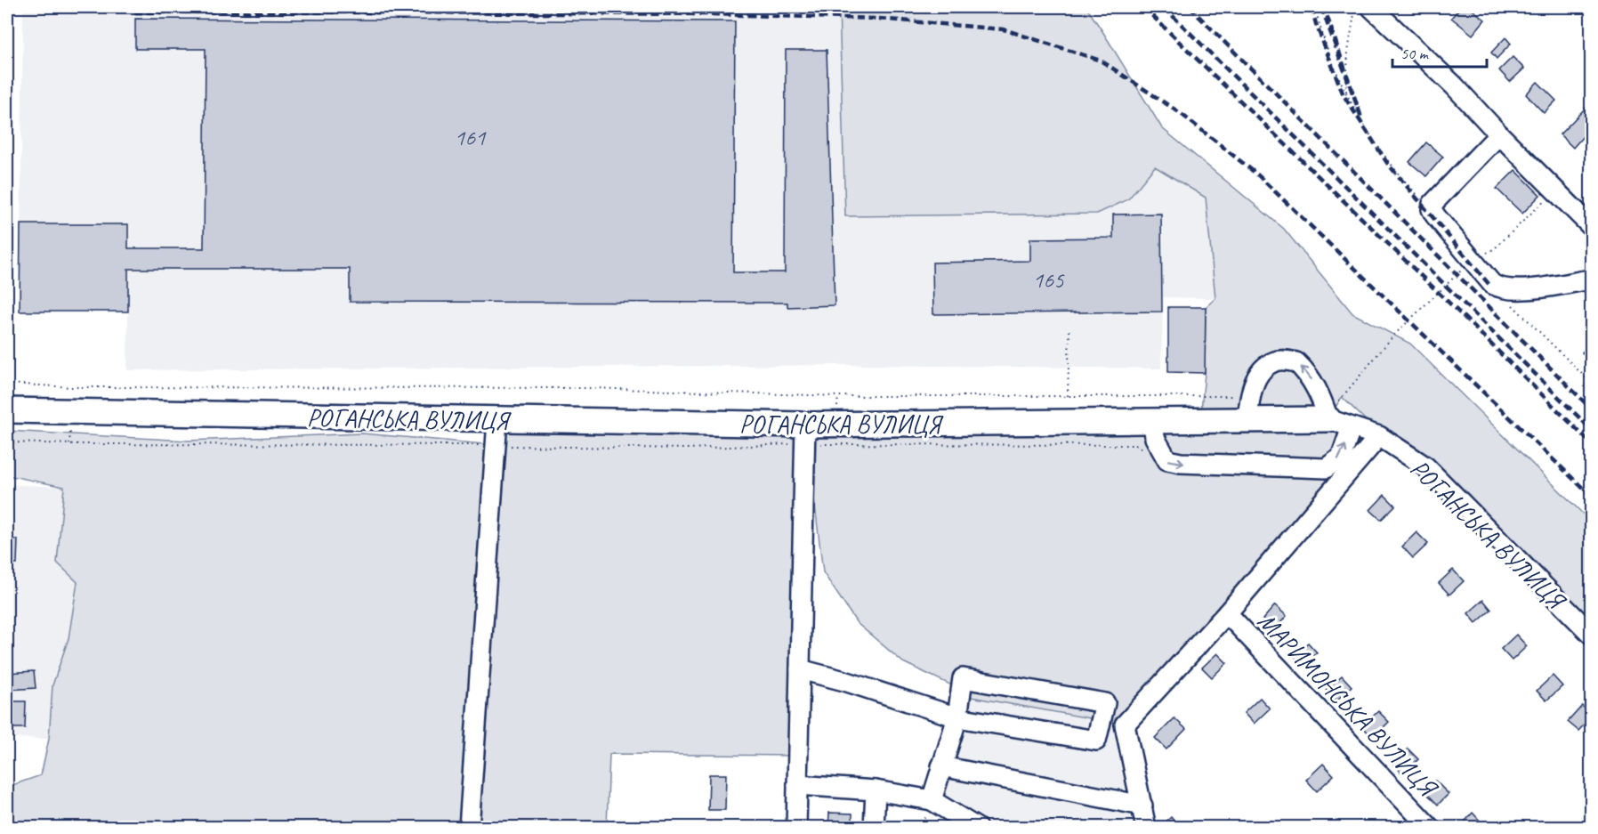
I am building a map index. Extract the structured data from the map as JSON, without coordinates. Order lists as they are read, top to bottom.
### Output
{
  "streets": {
    "main road": ["РОГАНСЬКА ВУЛИЦЯ"],
    "street": ["МАРИМОНСЬКА ВУЛИЦЯ"]
  },
  "house_numbers": ["161", "165"],
  "scale_bar": "50 m"
}
